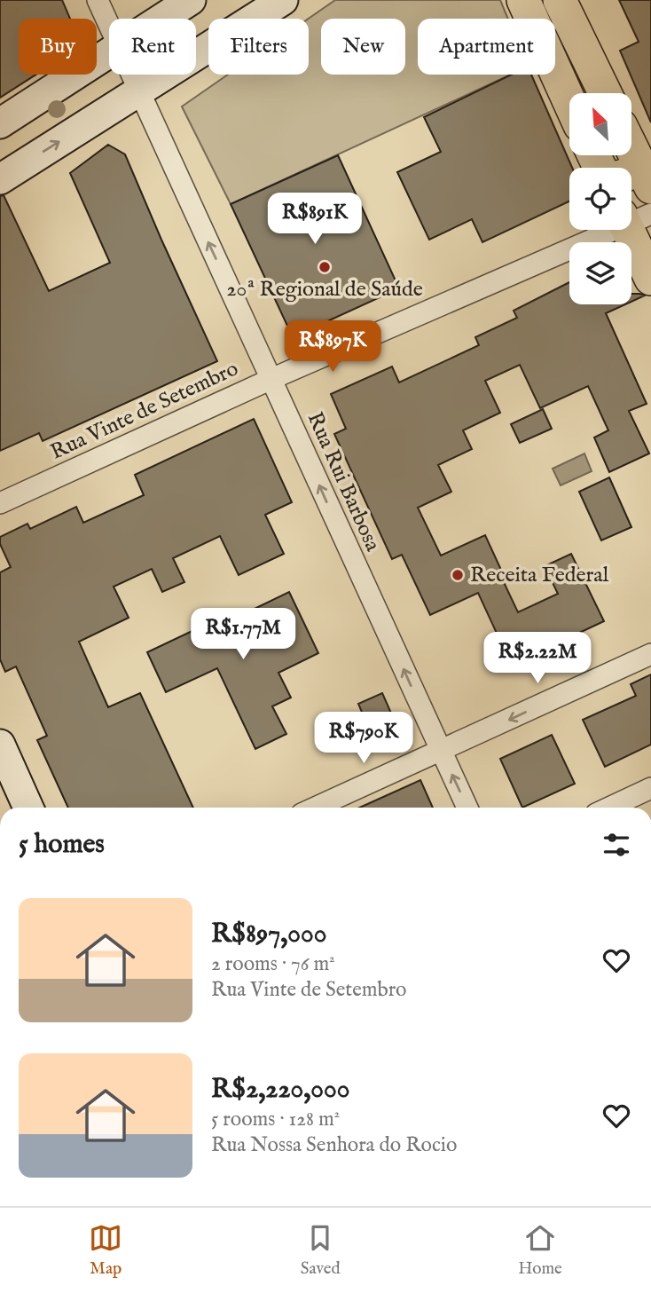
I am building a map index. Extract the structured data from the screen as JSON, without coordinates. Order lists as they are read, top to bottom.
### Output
{
  "streets": {
    "street": ["Rua Vinte de Setembro", "Rua Rui Barbosa"]
  },
  "crossings": [
    ["Rua Vinte de Setembro", "Rua Rui Barbosa"]
  ],
  "one_way": ["Rua Rui Barbosa"],
  "places": ["20ª Regional de Saúde", "Receita Federal"],
  "north": "top left",
  "page": {
    "chip": [
      "Buy",
      "Rent",
      "Filters",
      "New",
      "Apartment"
    ],
    "price": [
      "R$891K",
      "R$897K",
      "R$1.77M",
      "R$2.22M",
      "R$790K"
    ],
    "heading": "5 homes",
    "list": [
      {
        "name": "R$897,000",
        "note": "2 rooms · 76 m² · Rua Vinte de Setembro"
      },
      {
        "name": "R$2,220,000",
        "note": "5 rooms · 128 m² · Rua Nossa Senhora do Rocio"
      }
    ],
    "tabs": ["Map", "Saved", "Home"]
  }
}
